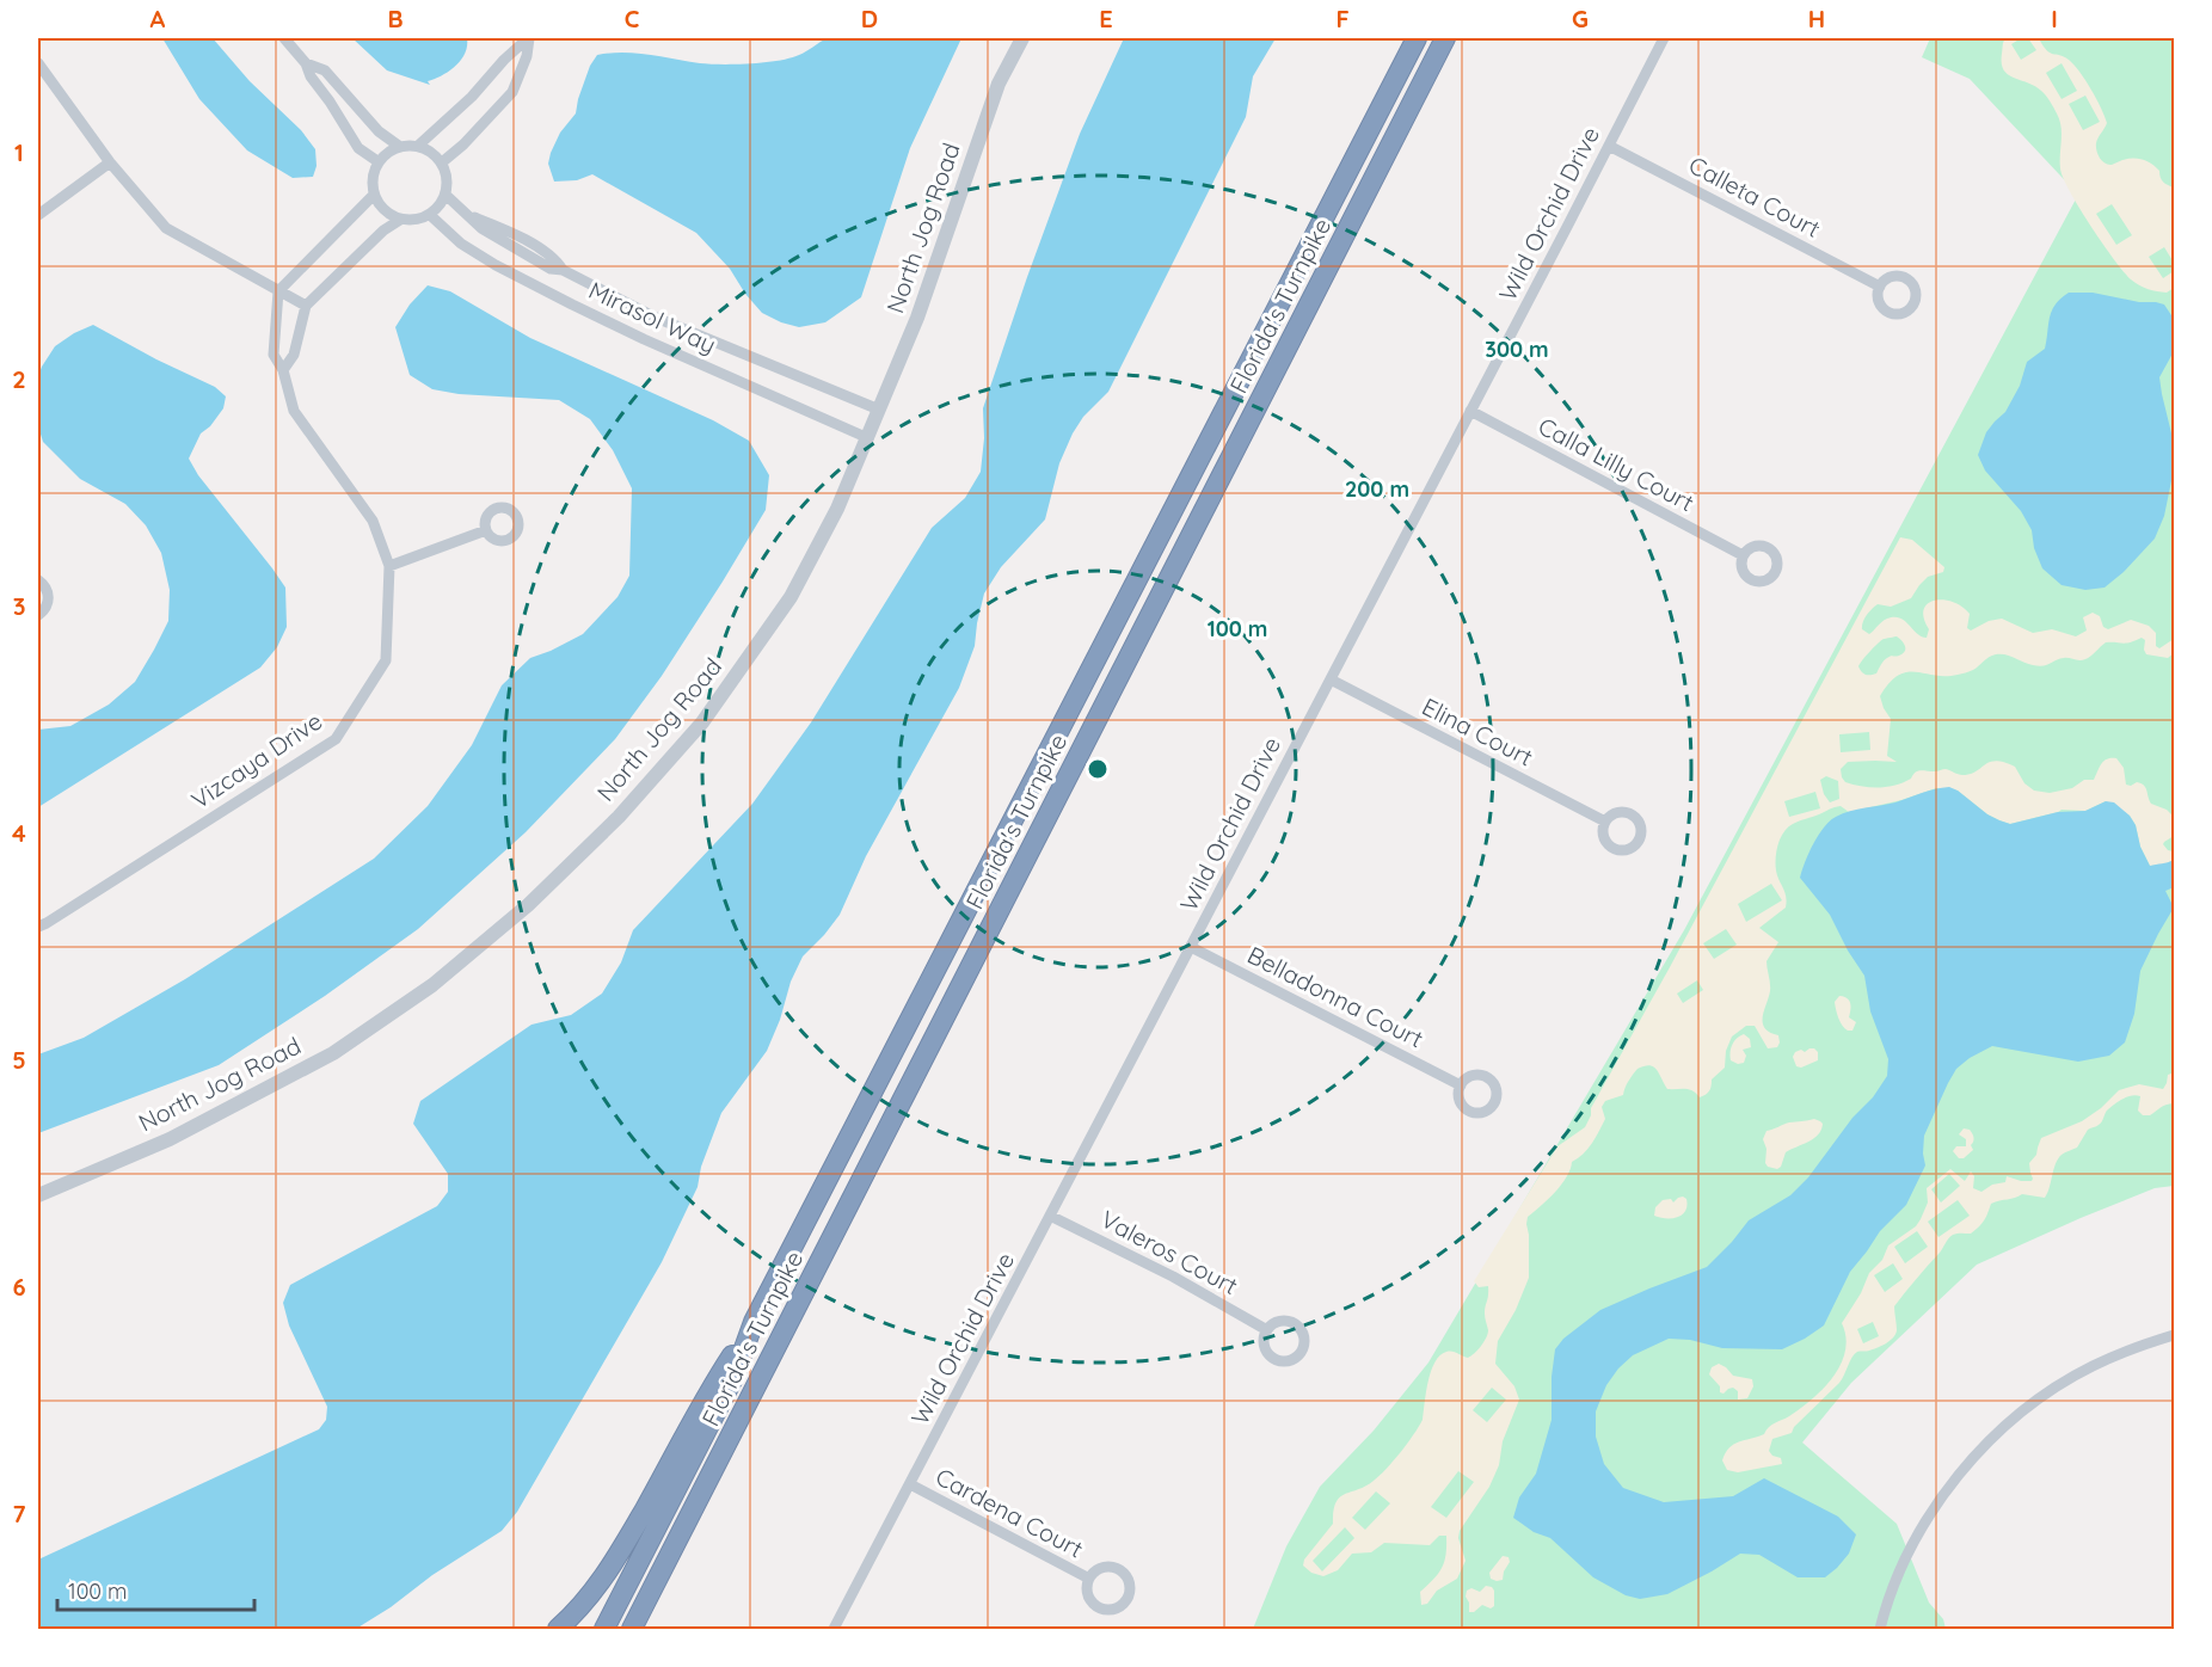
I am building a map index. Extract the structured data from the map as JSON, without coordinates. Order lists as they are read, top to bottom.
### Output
{
  "streets": {
    "highway": ["Florida's Turnpike"],
    "street": [
      "Calleta Court",
      "Wild Orchid Drive",
      "North Jog Road",
      "Mirasol Way",
      "Calla Lilly Court",
      "Elina Court",
      "Vizcaya Drive",
      "Belladonna Court",
      "Valeros Court",
      "Cardena Court"
    ]
  },
  "crossings": [
    ["Calleta Court", "Wild Orchid Drive"],
    ["Wild Orchid Drive", "Calla Lilly Court"],
    ["Wild Orchid Drive", "Elina Court"],
    ["Wild Orchid Drive", "Belladonna Court"],
    ["Wild Orchid Drive", "Valeros Court"],
    ["Wild Orchid Drive", "Cardena Court"],
    ["North Jog Road", "Mirasol Way"]
  ],
  "scale_bar": "100 m",
  "grid": {
    "columns": [
      "A",
      "B",
      "C",
      "D",
      "E",
      "F",
      "G",
      "H",
      "I"
    ],
    "rows": [
      "1",
      "2",
      "3",
      "4",
      "5",
      "6",
      "7"
    ]
  },
  "rings": ["300 m", "200 m", "100 m"]
}
